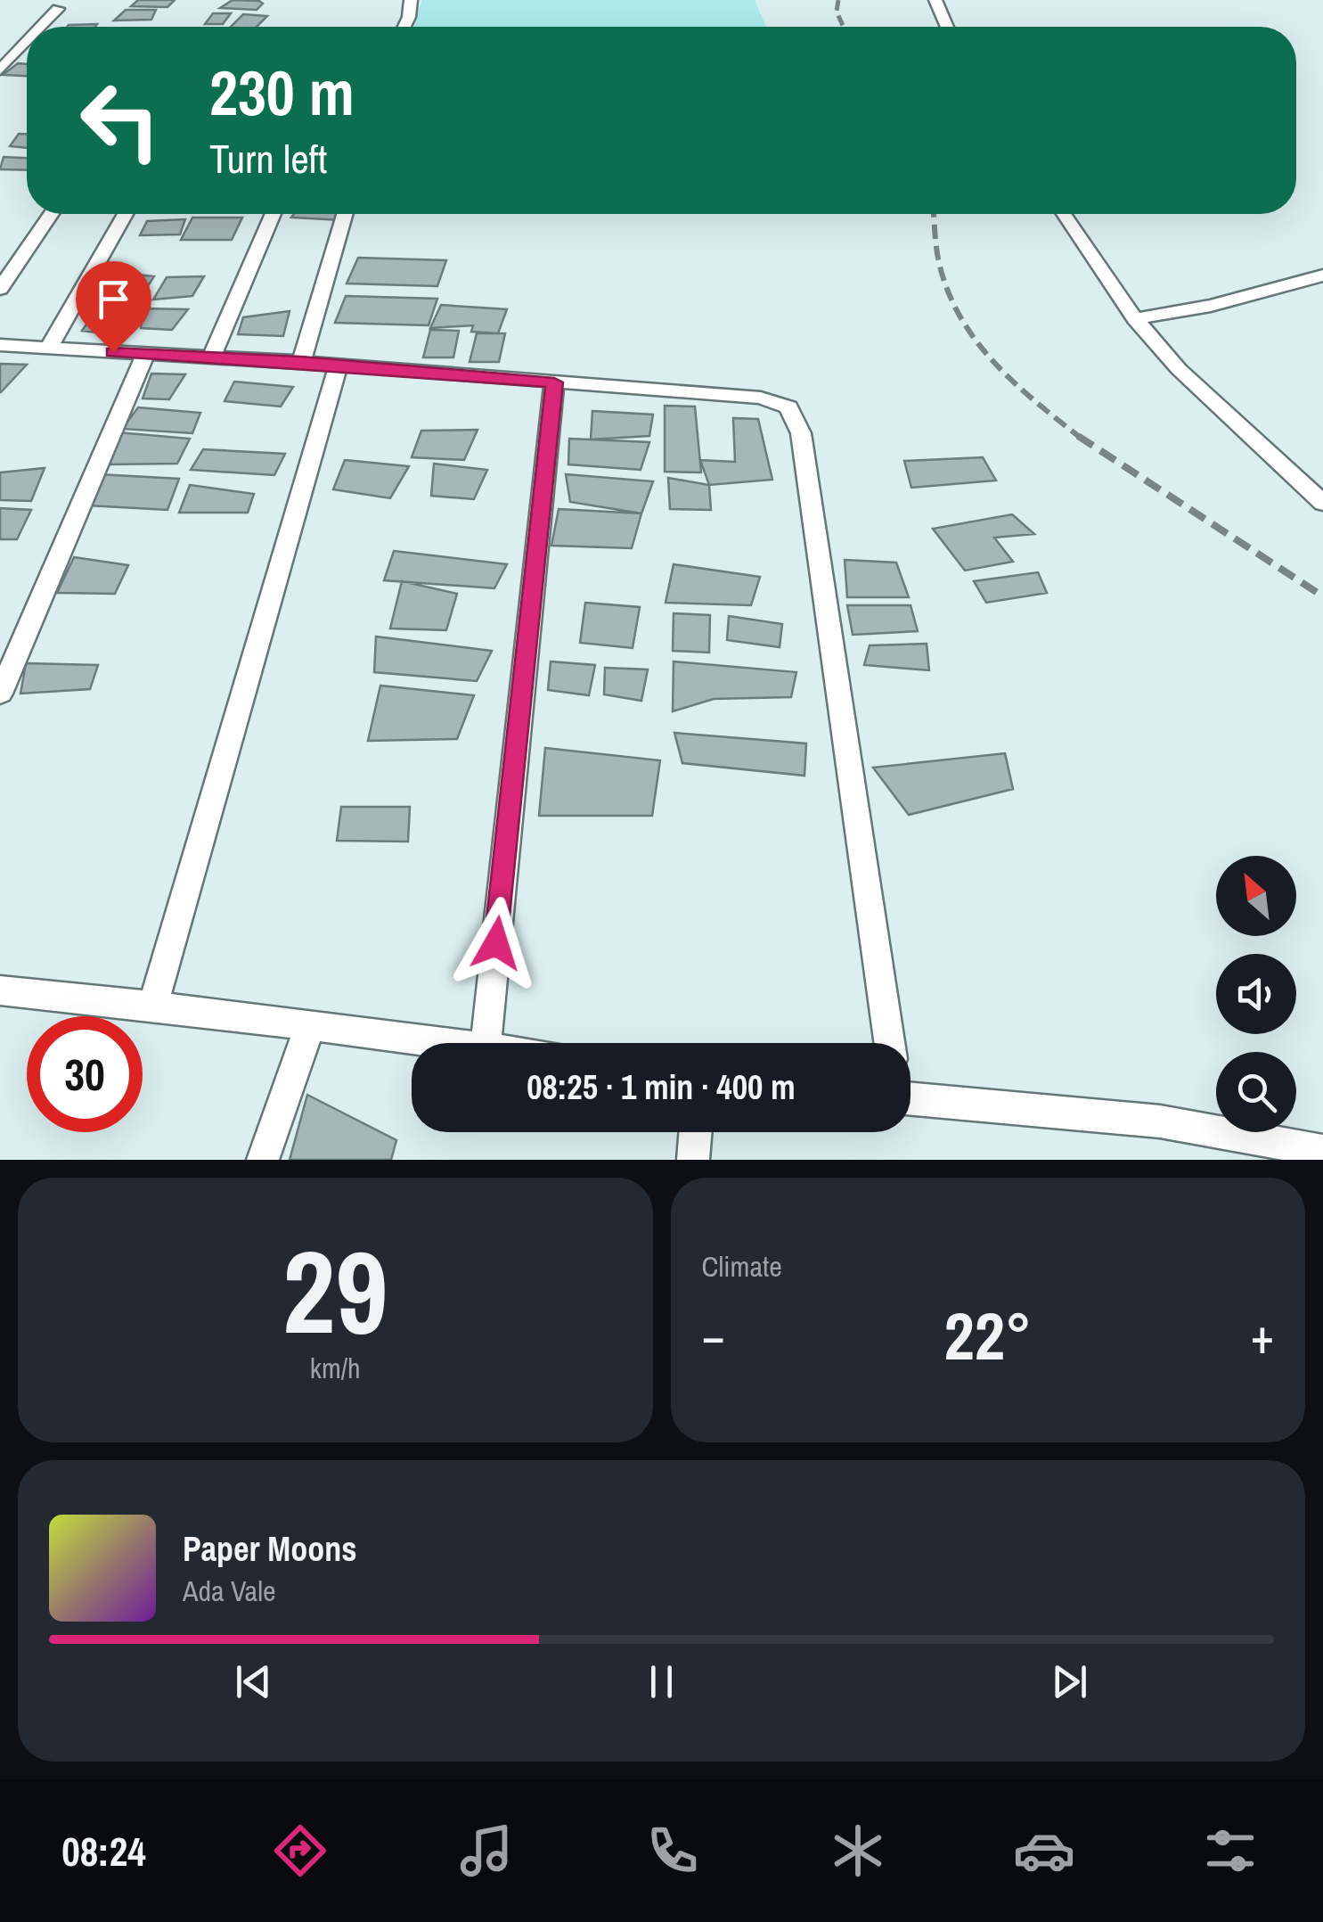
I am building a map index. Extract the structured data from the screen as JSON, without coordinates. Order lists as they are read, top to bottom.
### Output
{
  "north": "top left",
  "page": {
    "turn": ["230 m", "Turn left"],
    "limit": "30",
    "trip": "08:25 · 1 min · 400 m",
    "tile": [
      ["29", "km/h"],
      "Climate"
    ],
    "heat": ["−", "22°", "+"],
    "song": ["Paper Moons", "Ada Vale"],
    "tabs": "08:24"
  }
}
